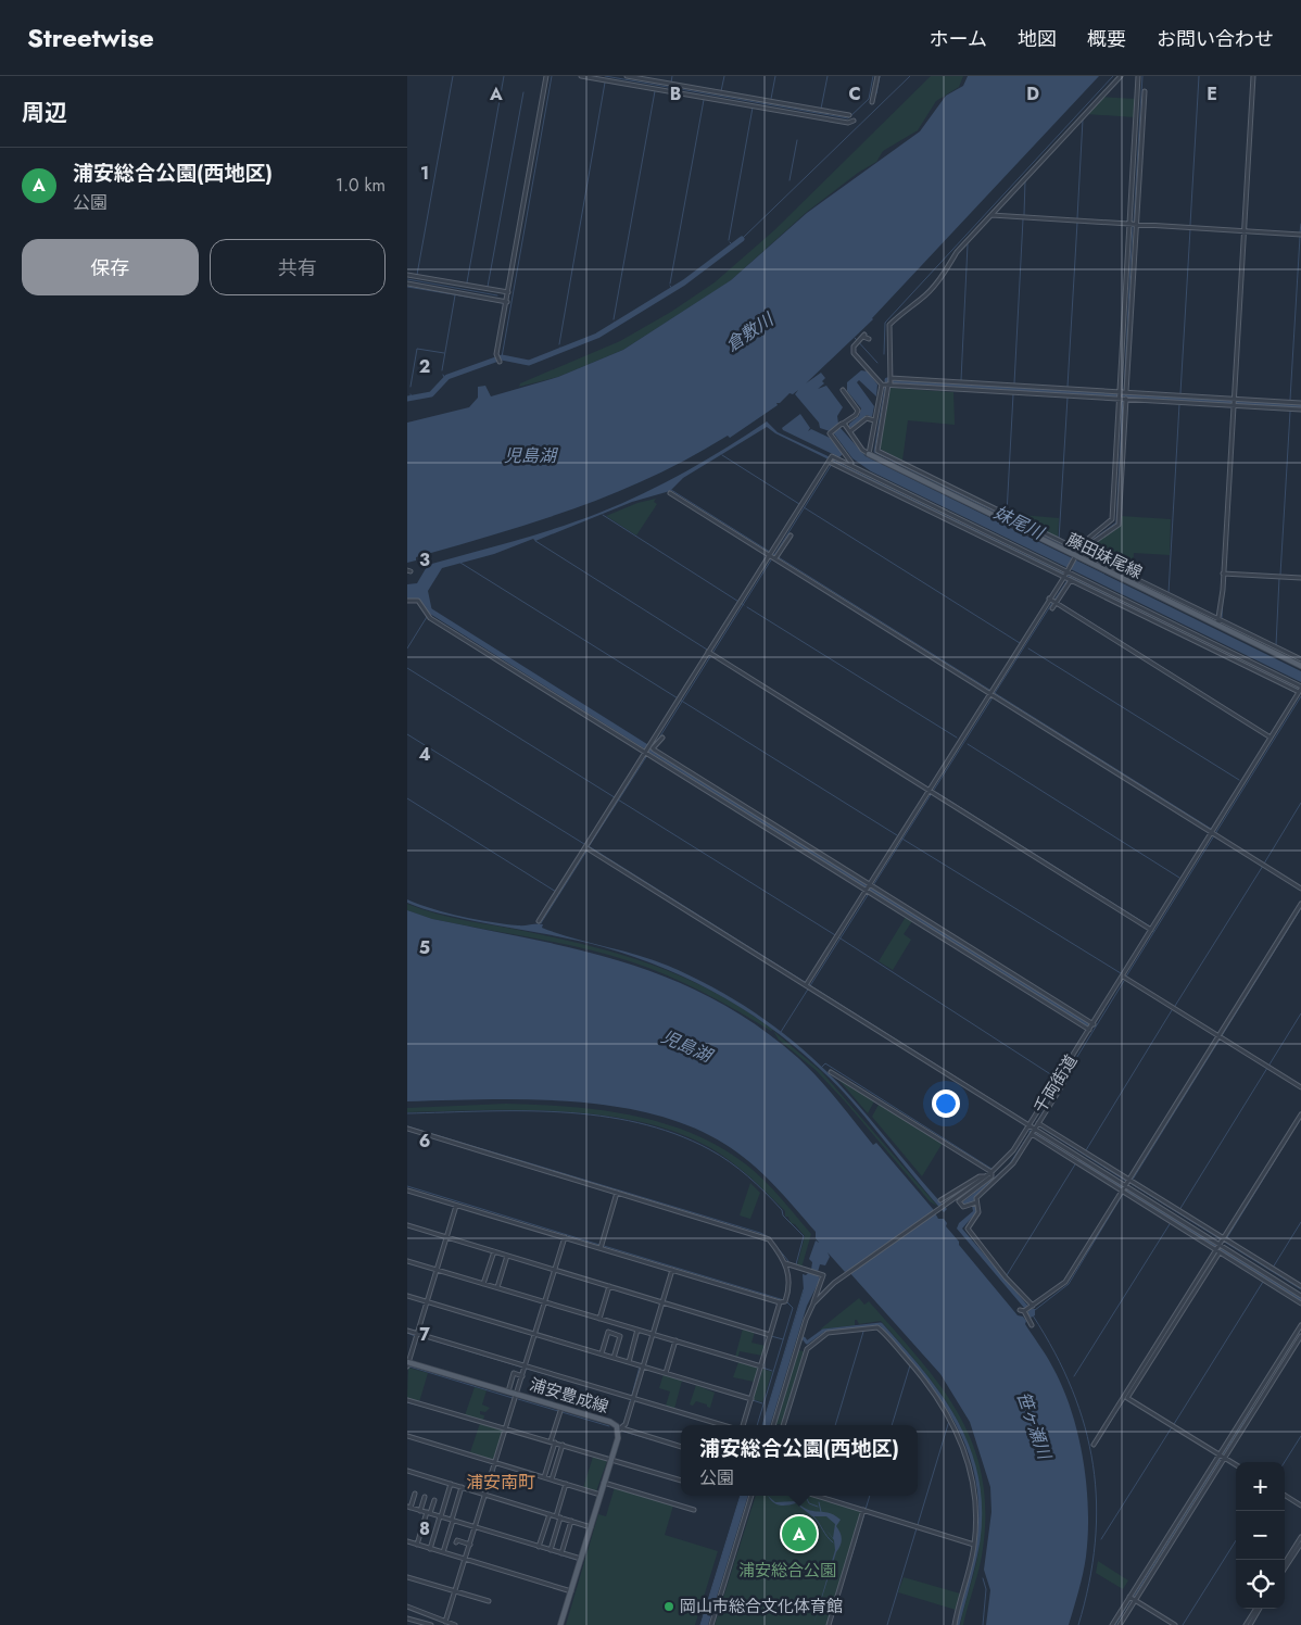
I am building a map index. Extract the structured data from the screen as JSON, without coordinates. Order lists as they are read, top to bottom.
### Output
{
  "streets": {
    "main road": ["藤田妹尾線", "浦安豊成線"],
    "street": ["千両街道"]
  },
  "districts": ["浦安南町"],
  "water": [
    "倉敷川",
    "児島湖",
    "妹尾川",
    "笹ヶ瀬川"
  ],
  "parks": ["浦安総合公園"],
  "places": ["岡山市総合文化体育館"],
  "page": {
    "header": "Streetwise",
    "nav": [
      "ホーム",
      "地図",
      "概要",
      "お問い合わせ"
    ],
    "heading": "周辺",
    "list": [
      {
        "mark": "A",
        "name": "浦安総合公園(西地区)",
        "note": "公園",
        "value": "1.0 km"
      }
    ],
    "buttons": ["保存", "共有"],
    "popup": ["浦安総合公園(西地区)", "公園"],
    "map_buttons": ["+", "−"],
    "pins": "A"
  },
  "grid": {
    "columns": [
      "A",
      "B",
      "C",
      "D",
      "E"
    ],
    "rows": [
      "1",
      "2",
      "3",
      "4",
      "5",
      "6",
      "7",
      "8"
    ]
  }
}
